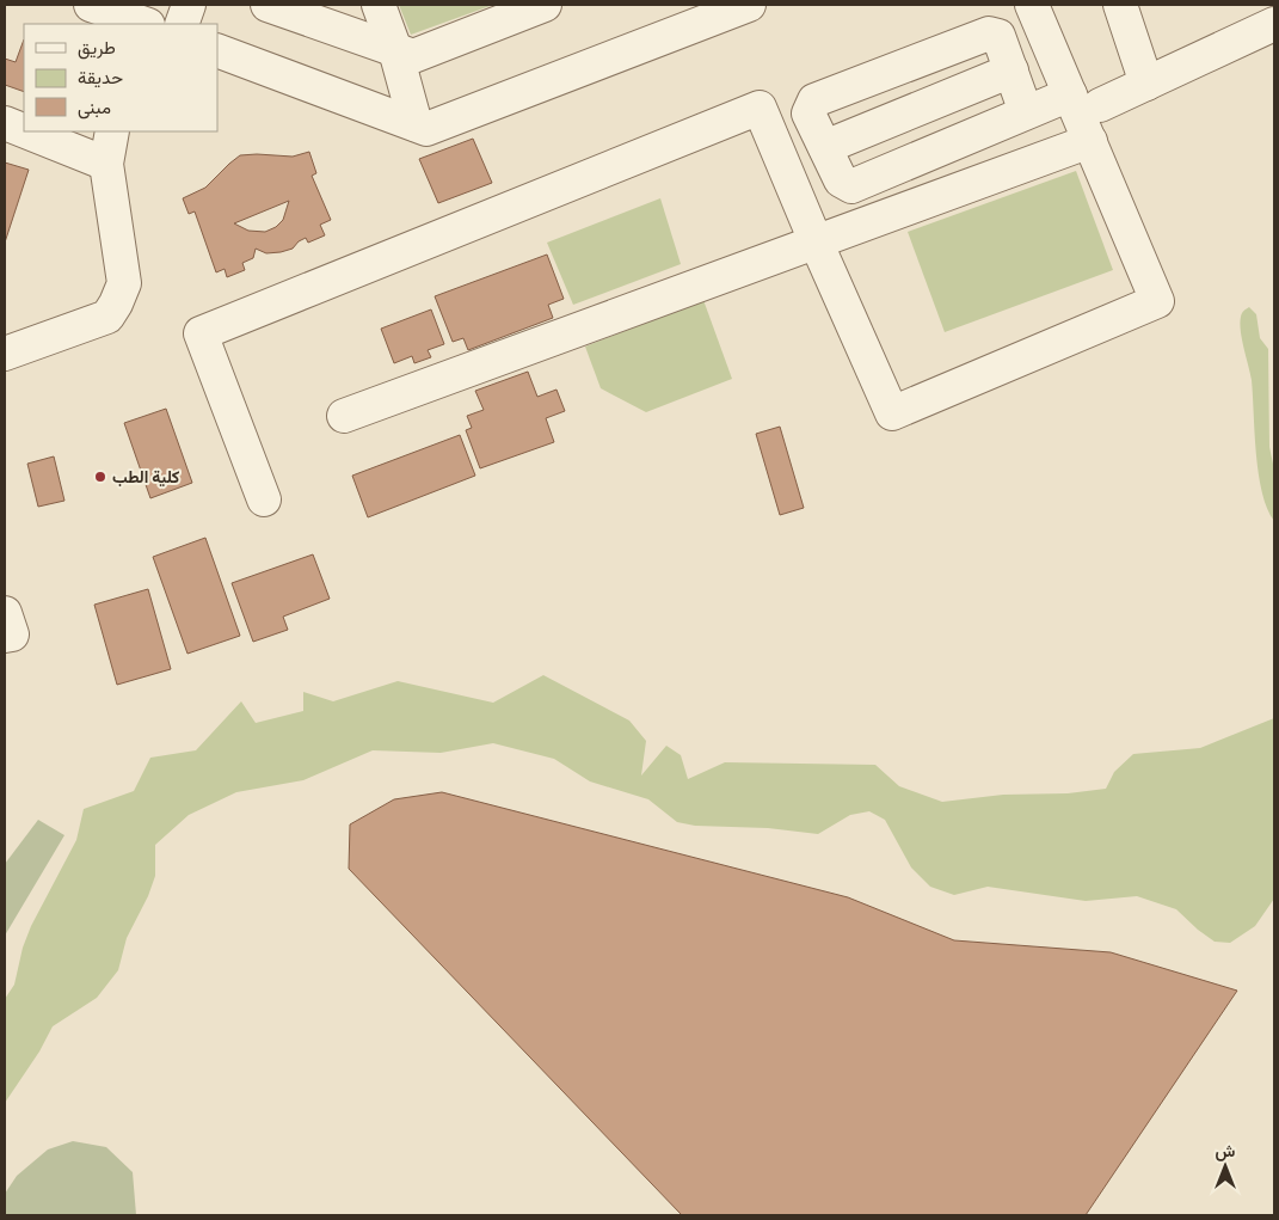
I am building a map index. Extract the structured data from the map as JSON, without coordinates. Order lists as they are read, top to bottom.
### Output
{
  "places": ["كلية الطب"],
  "legend": ["طريق", "حديقة", "مبنى"],
  "north": "top"
}
